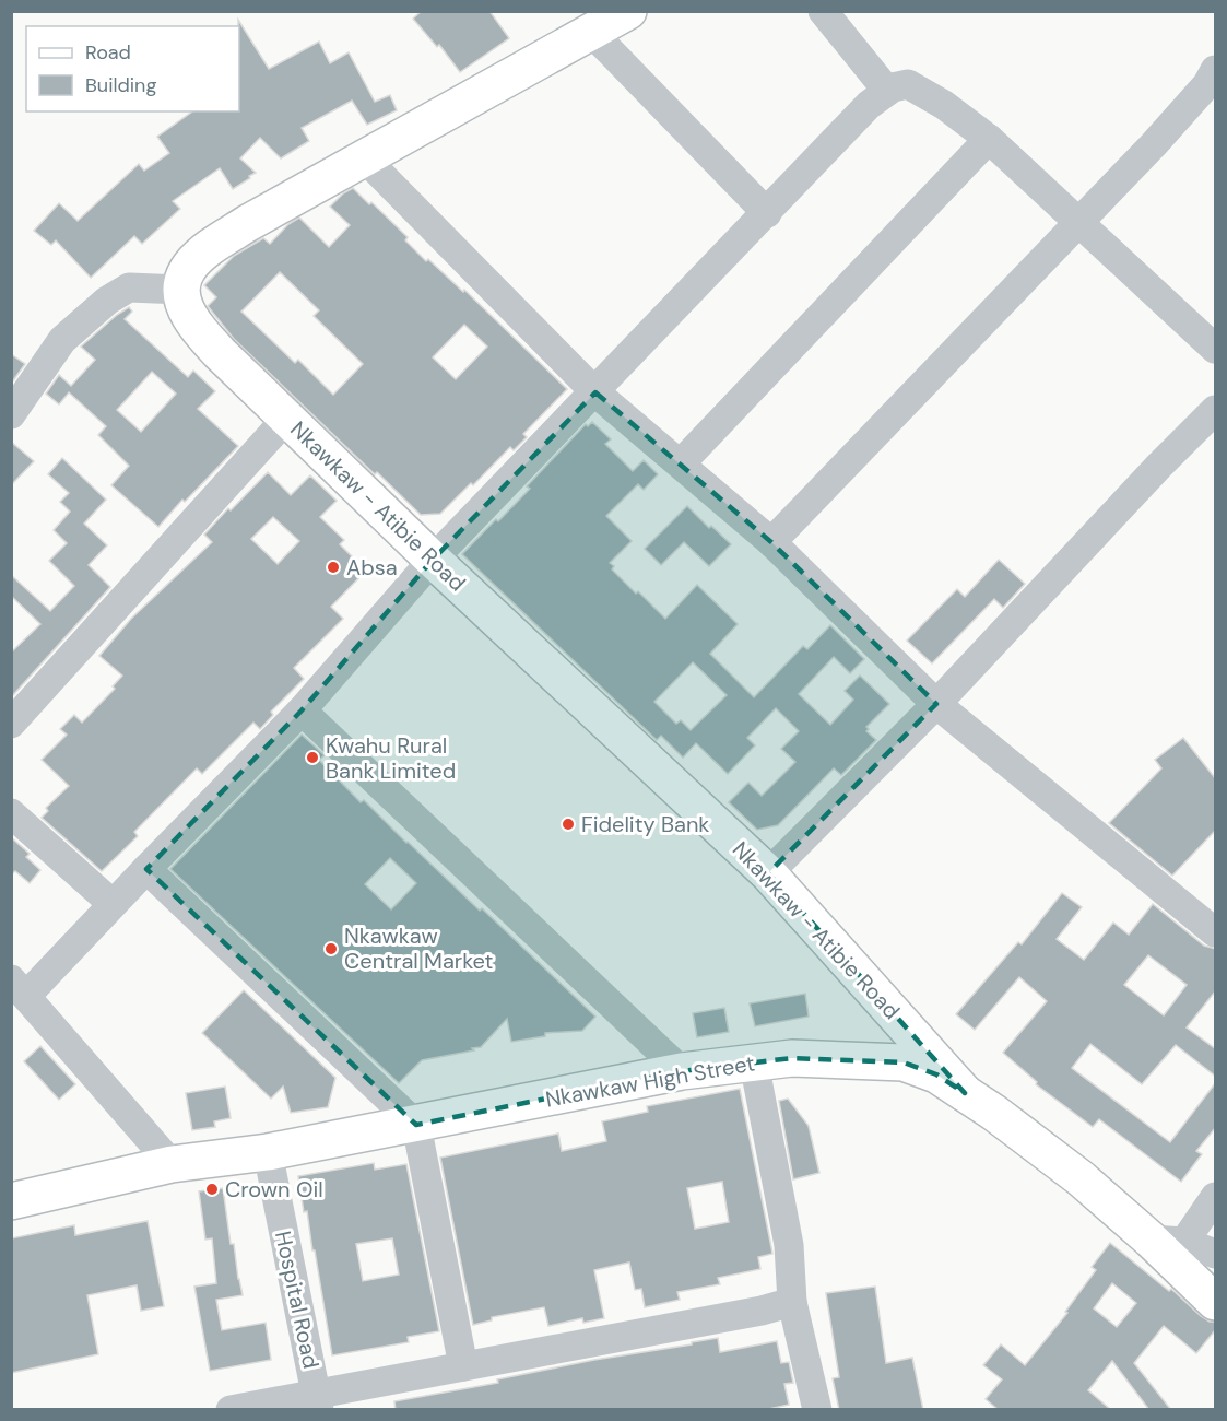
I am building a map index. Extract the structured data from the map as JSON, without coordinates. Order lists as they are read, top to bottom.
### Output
{
  "streets": {
    "main road": ["Nkawkaw - Atibie Road", "Nkawkaw High Street"],
    "street": ["Hospital Road"]
  },
  "crossings": [
    ["Nkawkaw - Atibie Road", "Nkawkaw High Street"],
    ["Nkawkaw High Street", "Hospital Road"]
  ],
  "places": [
    "Absa",
    "Kwahu Rural Bank Limited",
    "Fidelity Bank",
    "Nkawkaw Central Market",
    "Crown Oil"
  ],
  "legend": ["Road", "Building"]
}
